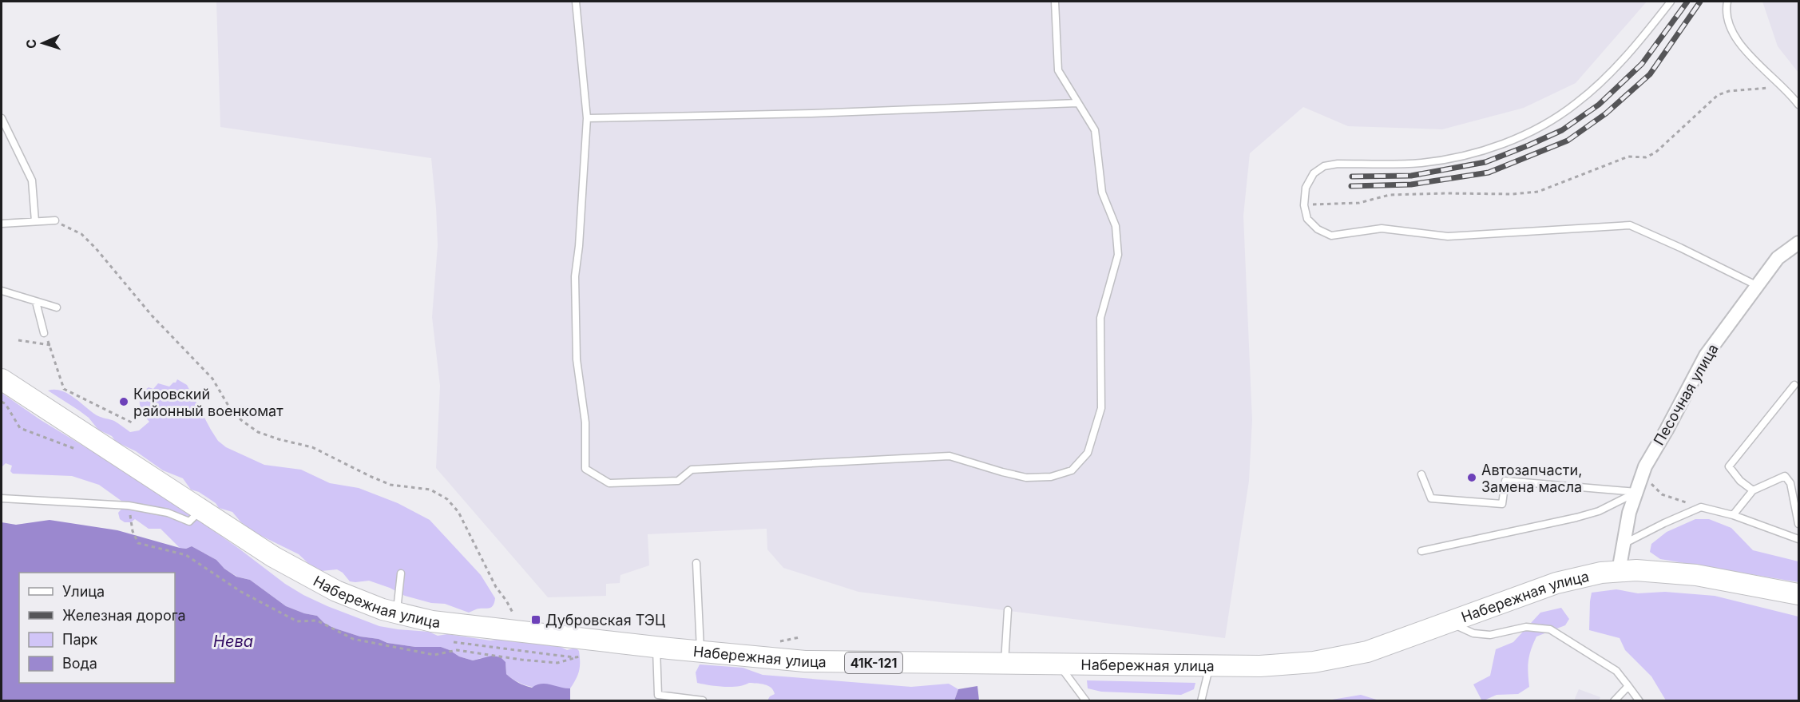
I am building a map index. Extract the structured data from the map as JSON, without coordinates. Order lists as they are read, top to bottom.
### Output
{
  "streets": {
    "main road": ["Набережная улица", "41К-121"],
    "street": ["Песочная улица"]
  },
  "crossings": [
    ["Песочная улица", "Набережная улица"]
  ],
  "water": ["Нева"],
  "places": {
    "other": ["Кировский районный военкомат", "Автозапчасти, Замена масла"],
    "transit": ["Дубровская ТЭЦ"]
  },
  "legend": [
    "Улица",
    "Железная дорога",
    "Парк",
    "Вода"
  ],
  "north": "left"
}
